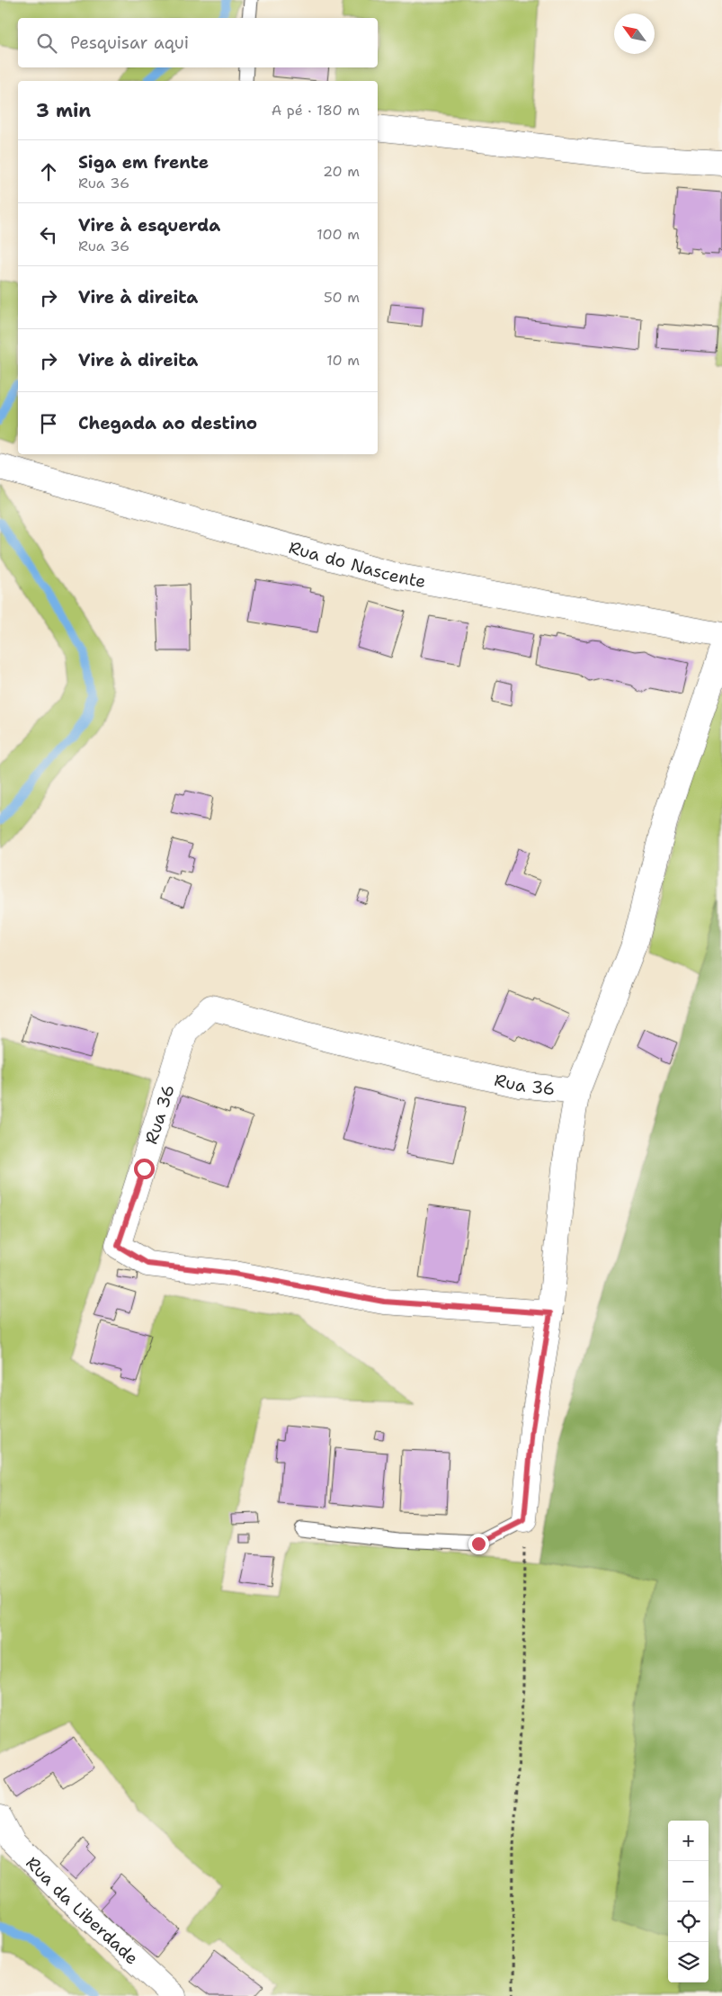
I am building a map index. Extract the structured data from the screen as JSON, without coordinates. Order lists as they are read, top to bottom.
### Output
{
  "streets": {
    "street": ["Rua do Nascente", "Rua 36", "Rua da Liberdade"]
  },
  "north": "top left",
  "page": {
    "search": "Pesquisar aqui",
    "heading": ["3 min", "A pé · 180 m"],
    "list": [
      ["Siga em frente", "Rua 36", "20 m"],
      ["Vire à esquerda", "Rua 36", "100 m"],
      ["Vire à direita", "50 m"],
      ["Vire à direita", "10 m"],
      "Chegada ao destino"
    ],
    "map_buttons": ["+", "−"]
  }
}
